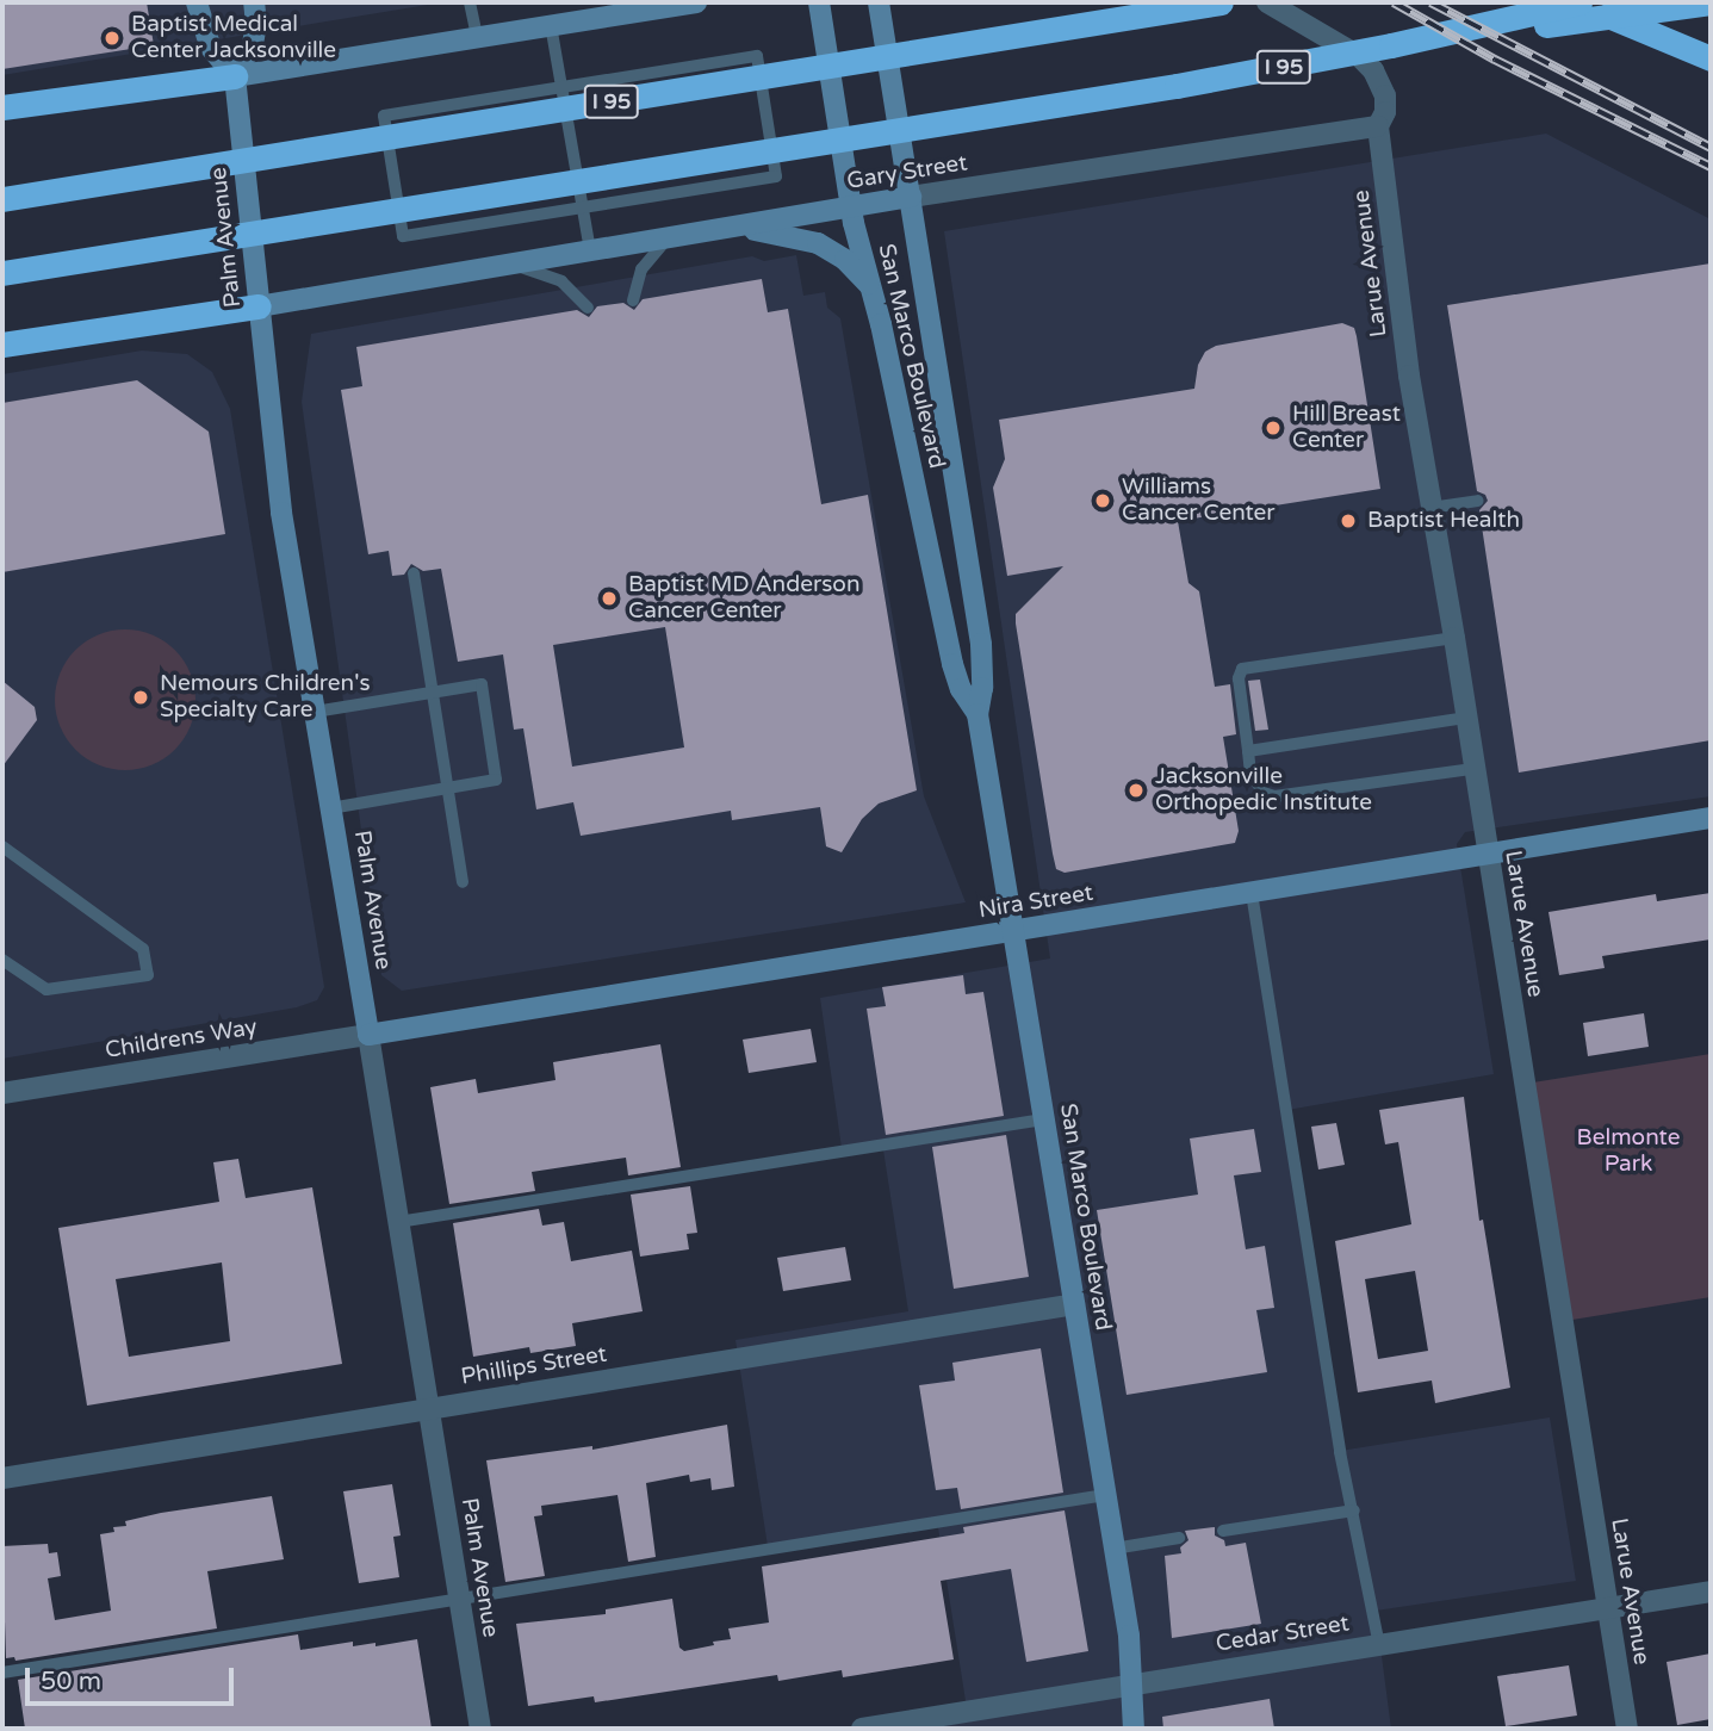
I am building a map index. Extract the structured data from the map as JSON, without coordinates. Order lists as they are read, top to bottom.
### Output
{
  "streets": {
    "highway": ["I 95"],
    "main road": [
      "Gary Street",
      "Palm Avenue",
      "San Marco Boulevard",
      "Nira Street"
    ],
    "street": [
      "Larue Avenue",
      "Childrens Way",
      "Phillips Street",
      "Cedar Street"
    ]
  },
  "crossings": [
    ["Gary Street", "Palm Avenue"],
    ["Gary Street", "Larue Avenue"],
    ["Gary Street", "San Marco Boulevard"],
    ["Palm Avenue", "Nira Street"],
    ["Palm Avenue", "Childrens Way"],
    ["Palm Avenue", "Phillips Street"],
    ["Larue Avenue", "Nira Street"],
    ["Larue Avenue", "Cedar Street"],
    ["San Marco Boulevard", "Nira Street"],
    ["San Marco Boulevard", "Phillips Street"],
    ["San Marco Boulevard", "Cedar Street"],
    ["Nira Street", "Childrens Way"]
  ],
  "parks": ["Belmonte Park"],
  "places": [
    "Baptist Medical Center Jacksonville",
    "Hill Breast Center",
    "Williams Cancer Center",
    "Baptist Health",
    "Baptist MD Anderson Cancer Center",
    "Nemours Children's Specialty Care",
    "Jacksonville Orthopedic Institute"
  ],
  "scale_bar": "50 m"
}
